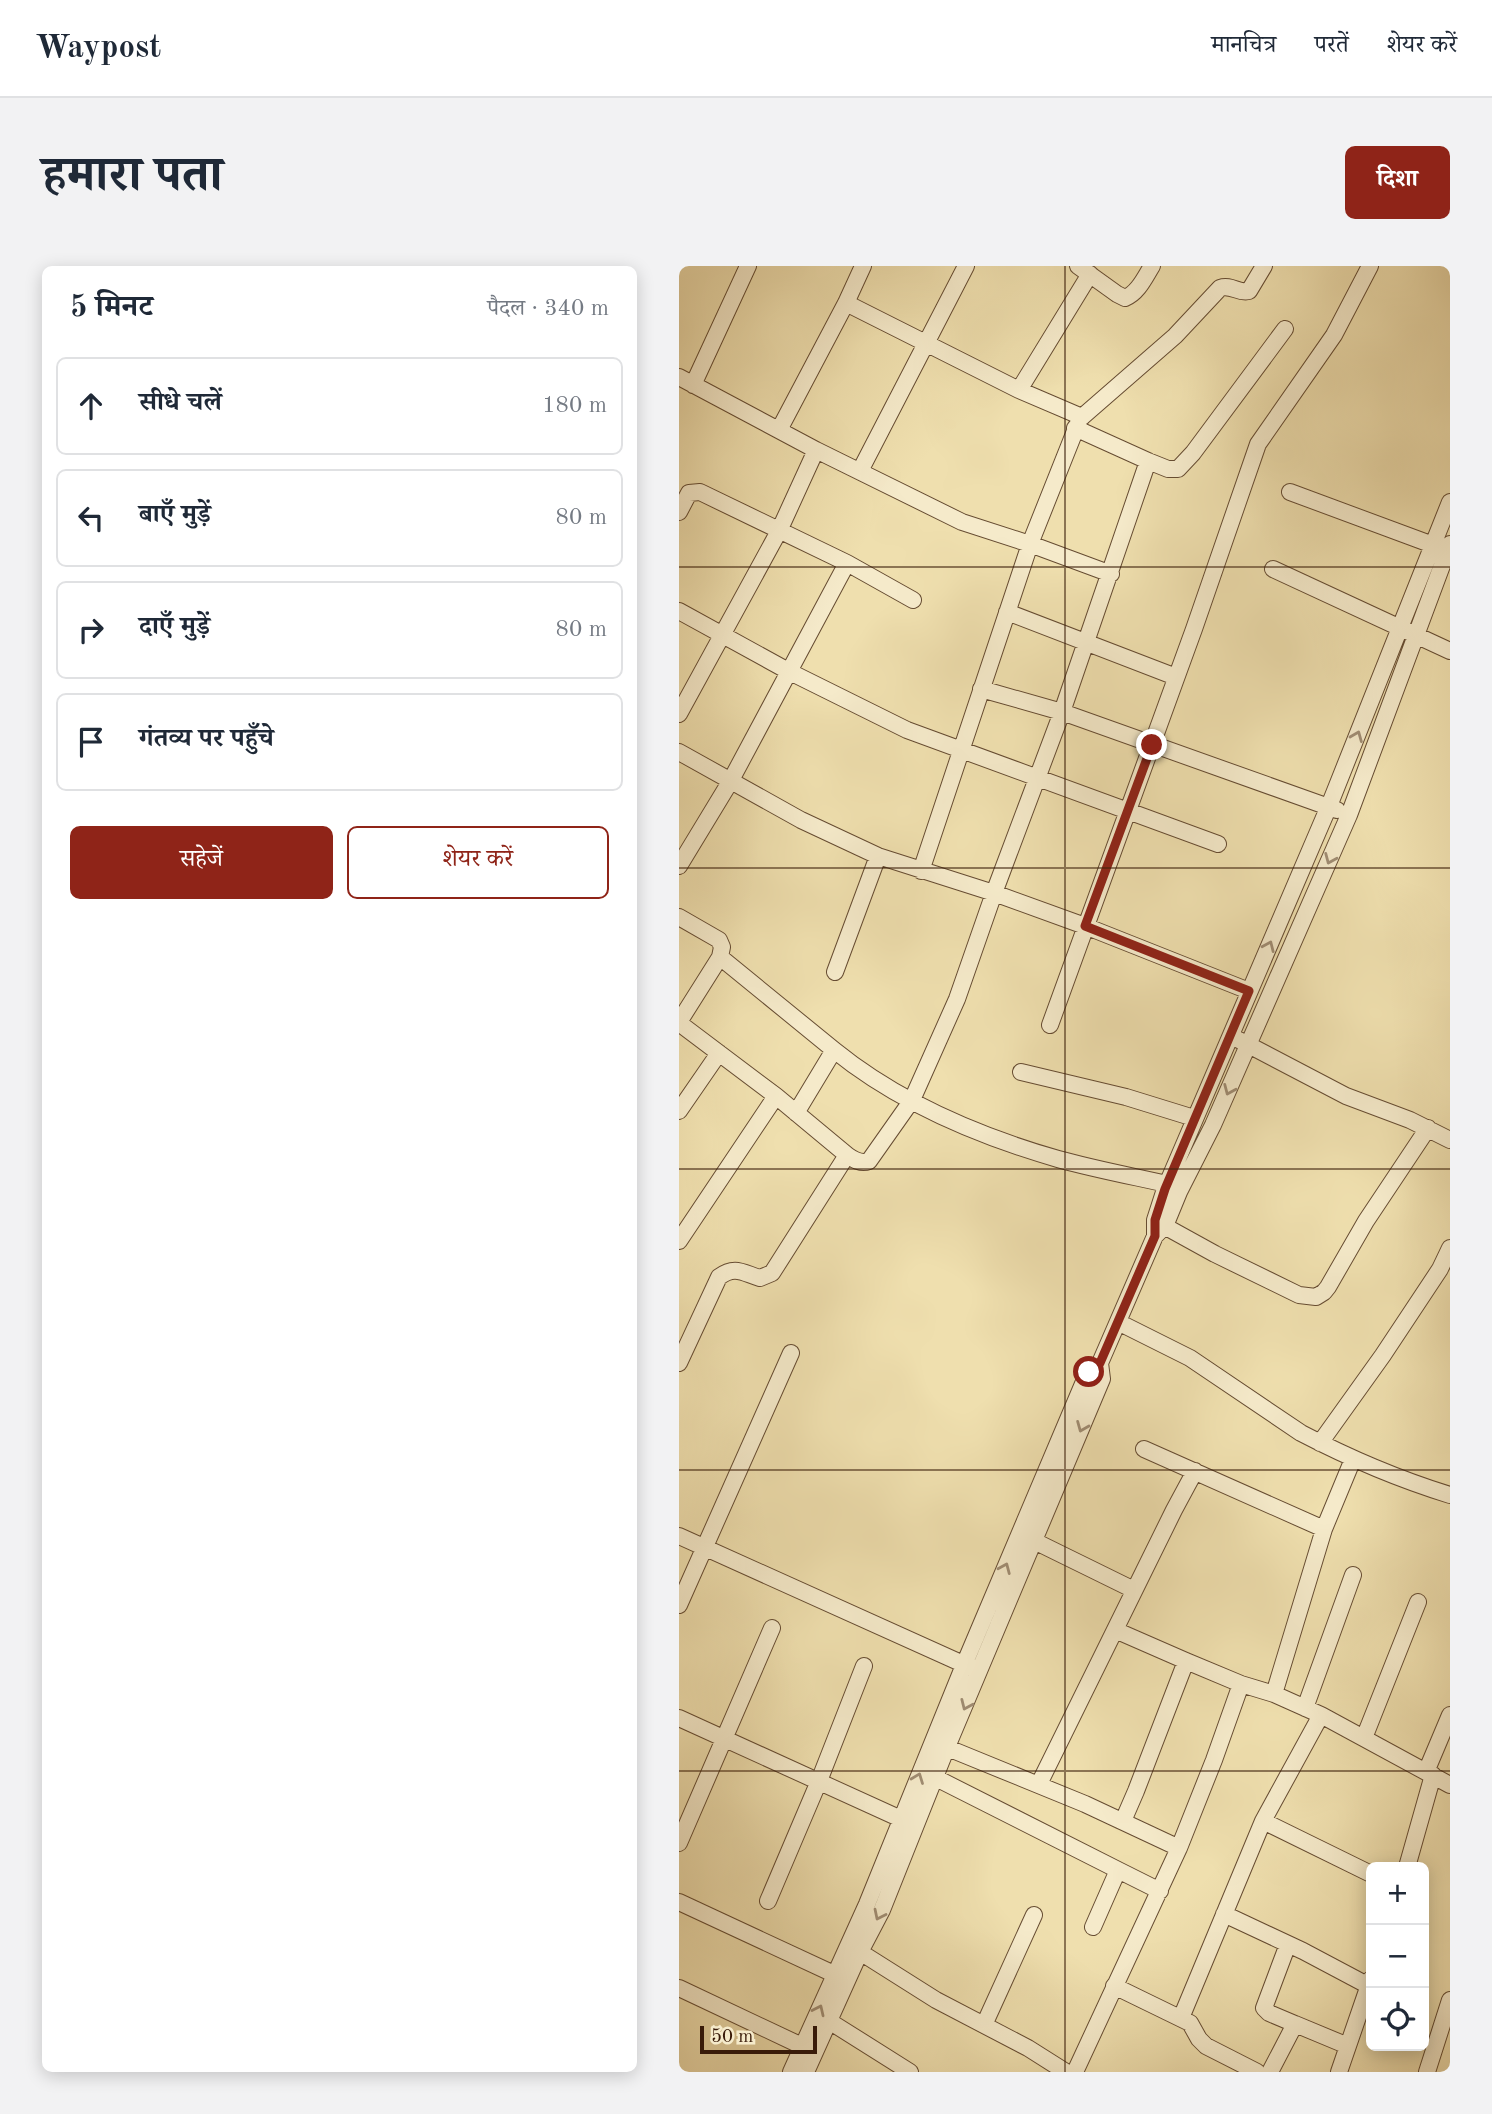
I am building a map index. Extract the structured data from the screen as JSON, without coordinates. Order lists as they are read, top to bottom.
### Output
{
  "scale_bar": "50 m",
  "page": {
    "header": "Waypost",
    "nav": ["मानचित्र", "परतें", "शेयर करें"],
    "title": "हमारा पता",
    "buttons": [
      "दिशा",
      ["सहेजें", "शेयर करें"]
    ],
    "heading": ["5 मिनट", "पैदल · 340 m"],
    "list": [
      ["सीधे चलें", "180 m"],
      ["बाएँ मुड़ें", "80 m"],
      ["दाएँ मुड़ें", "80 m"],
      "गंतव्य पर पहुँचे"
    ],
    "map_buttons": ["+", "−"],
    "scale": "50 m"
  }
}
